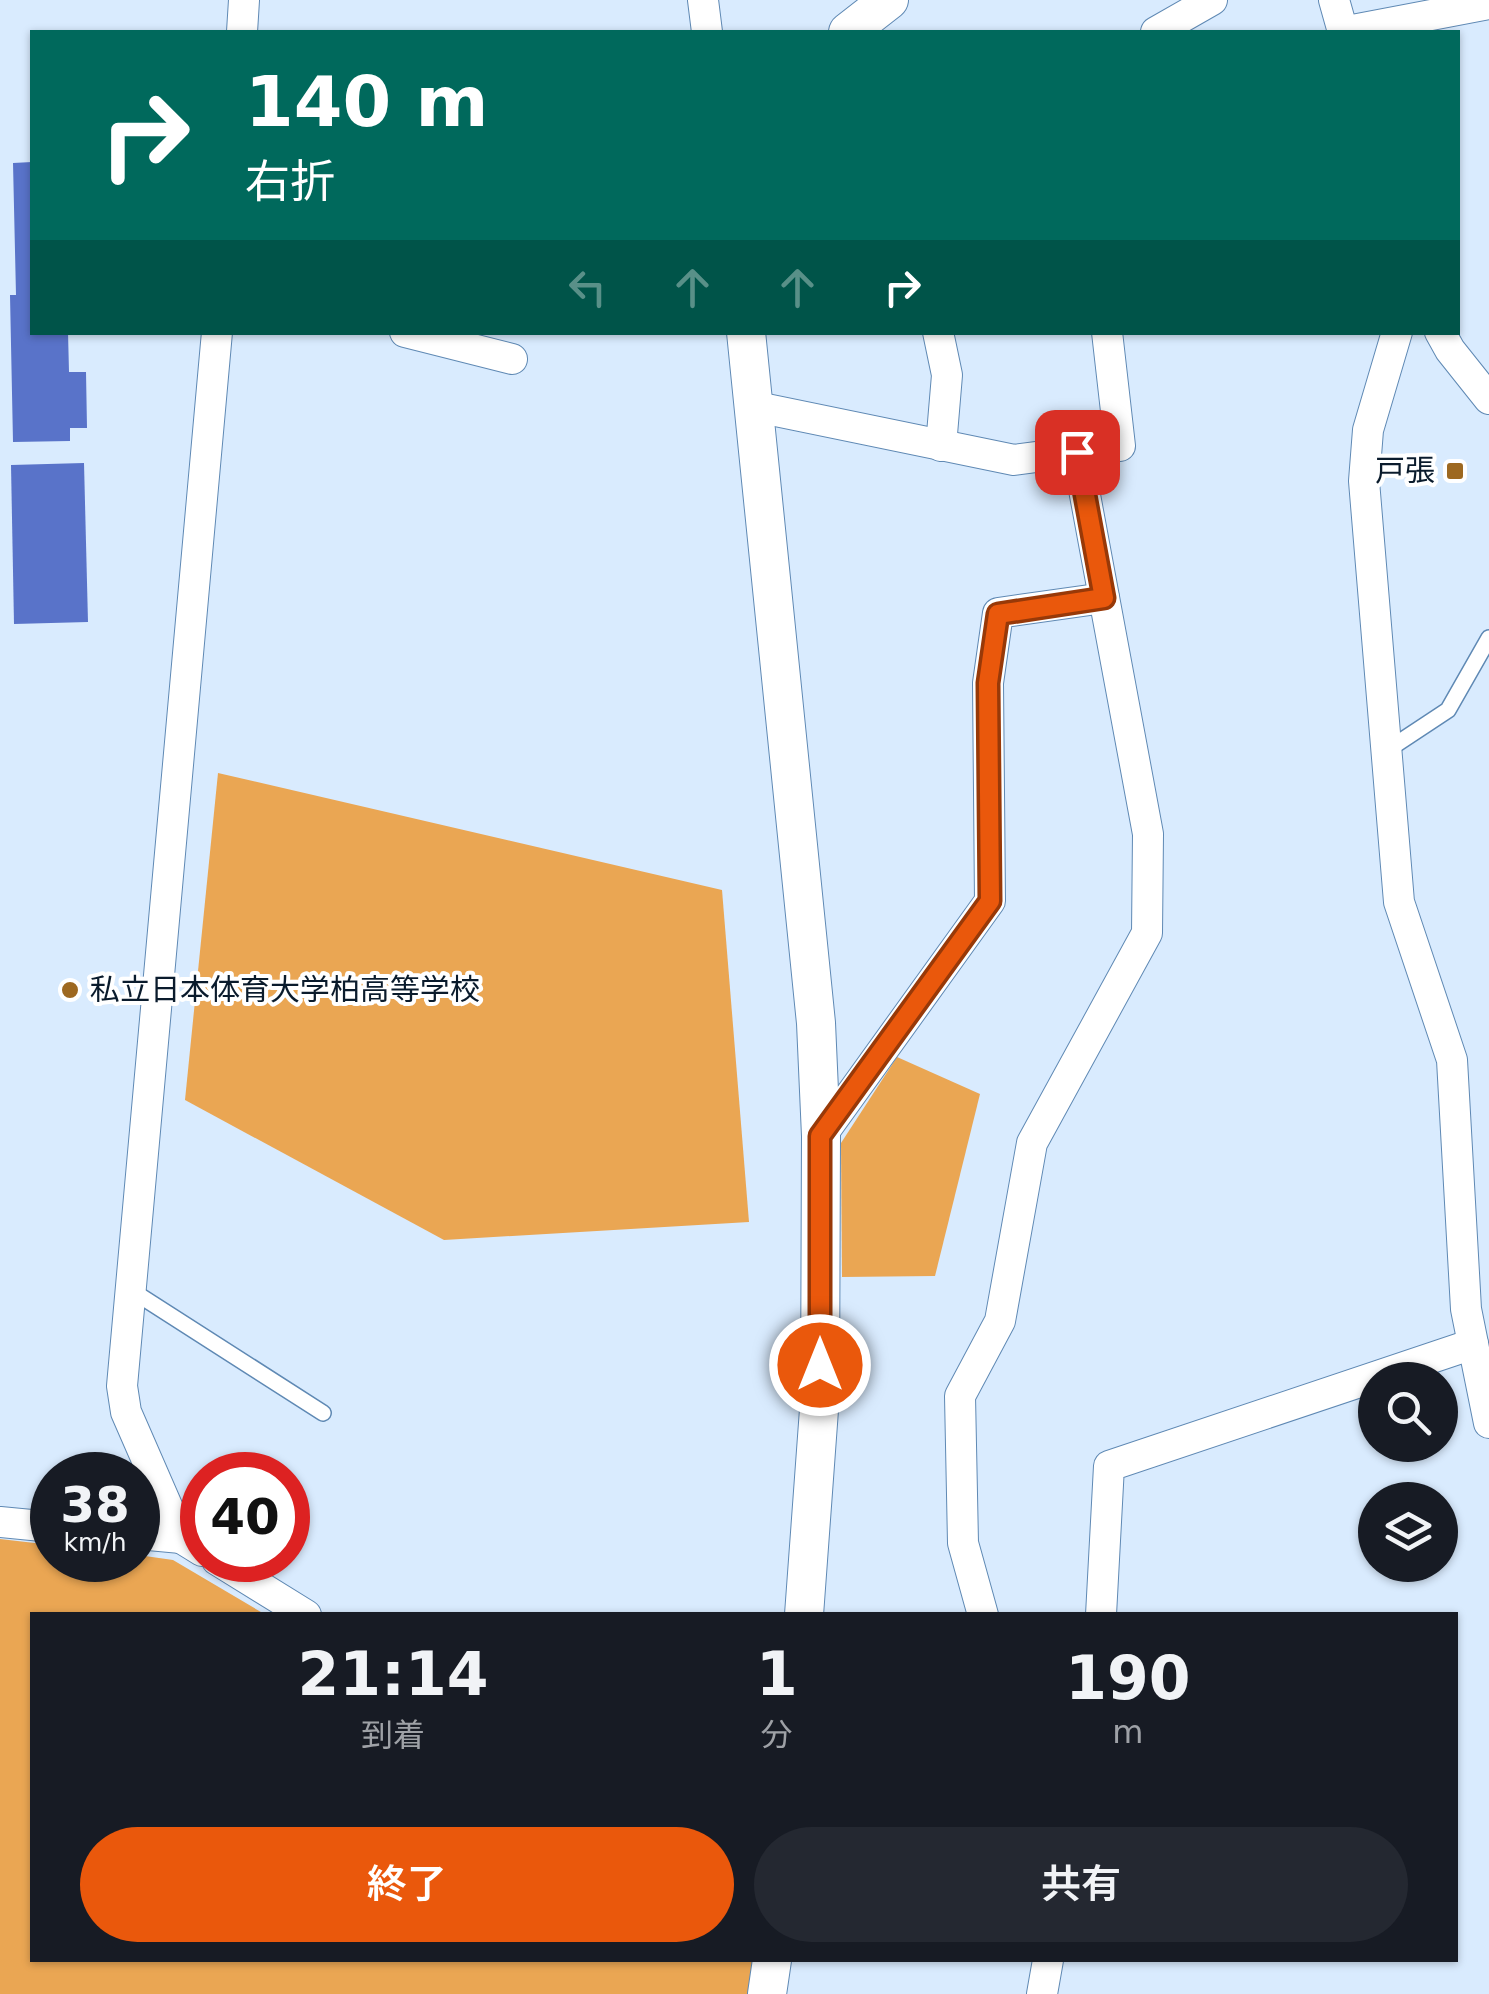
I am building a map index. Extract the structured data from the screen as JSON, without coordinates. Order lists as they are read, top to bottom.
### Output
{
  "places": {
    "transit": ["戸張"],
    "other": ["私立日本体育大学柏高等学校"]
  },
  "page": {
    "turn": ["140 m", "右折"],
    "speed": "38 km/h",
    "limit": "40",
    "eta": [
      "21:14",
      "到着",
      "1",
      "分",
      "190",
      "m"
    ],
    "buttons": ["終了", "共有"]
  }
}
